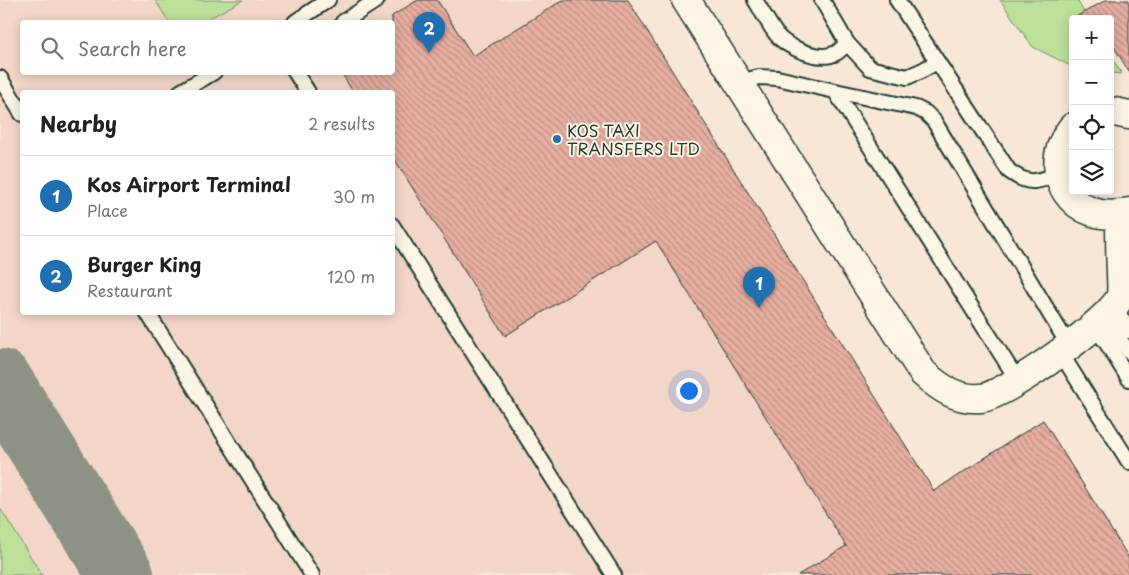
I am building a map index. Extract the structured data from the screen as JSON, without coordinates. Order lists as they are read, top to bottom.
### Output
{
  "places": ["KOS TAXI TRANSFERS LTD"],
  "page": {
    "pins": ["2", "1"],
    "map_buttons": ["+", "−"],
    "search": "Search here",
    "heading": ["Nearby", "2 results"],
    "list": [
      {
        "mark": "1",
        "name": "Kos Airport Terminal",
        "note": "Place",
        "value": "30 m"
      },
      {
        "mark": "2",
        "name": "Burger King",
        "note": "Restaurant",
        "value": "120 m"
      }
    ]
  }
}
